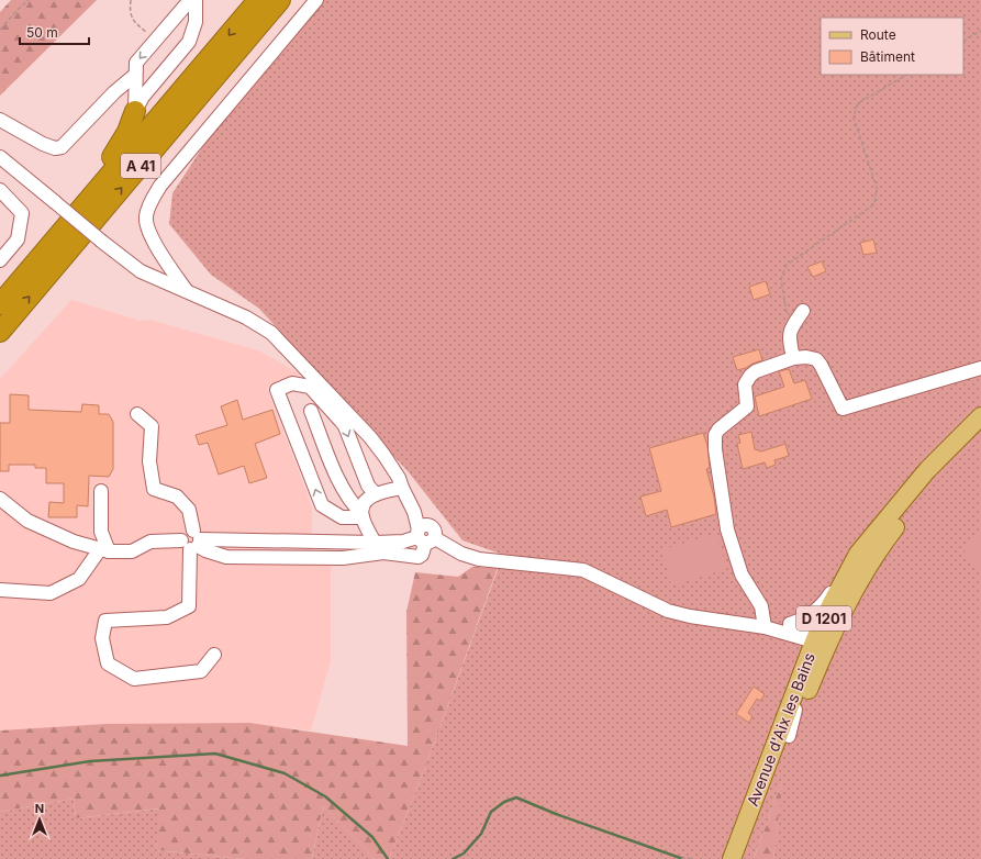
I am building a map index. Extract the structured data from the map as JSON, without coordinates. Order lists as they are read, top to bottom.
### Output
{
  "streets": {
    "highway": ["A 41"],
    "main road": ["D 1201", "Avenue d'Aix les Bains"]
  },
  "legend": ["Route", "Bâtiment"],
  "scale_bar": "50 m",
  "north": "top"
}
